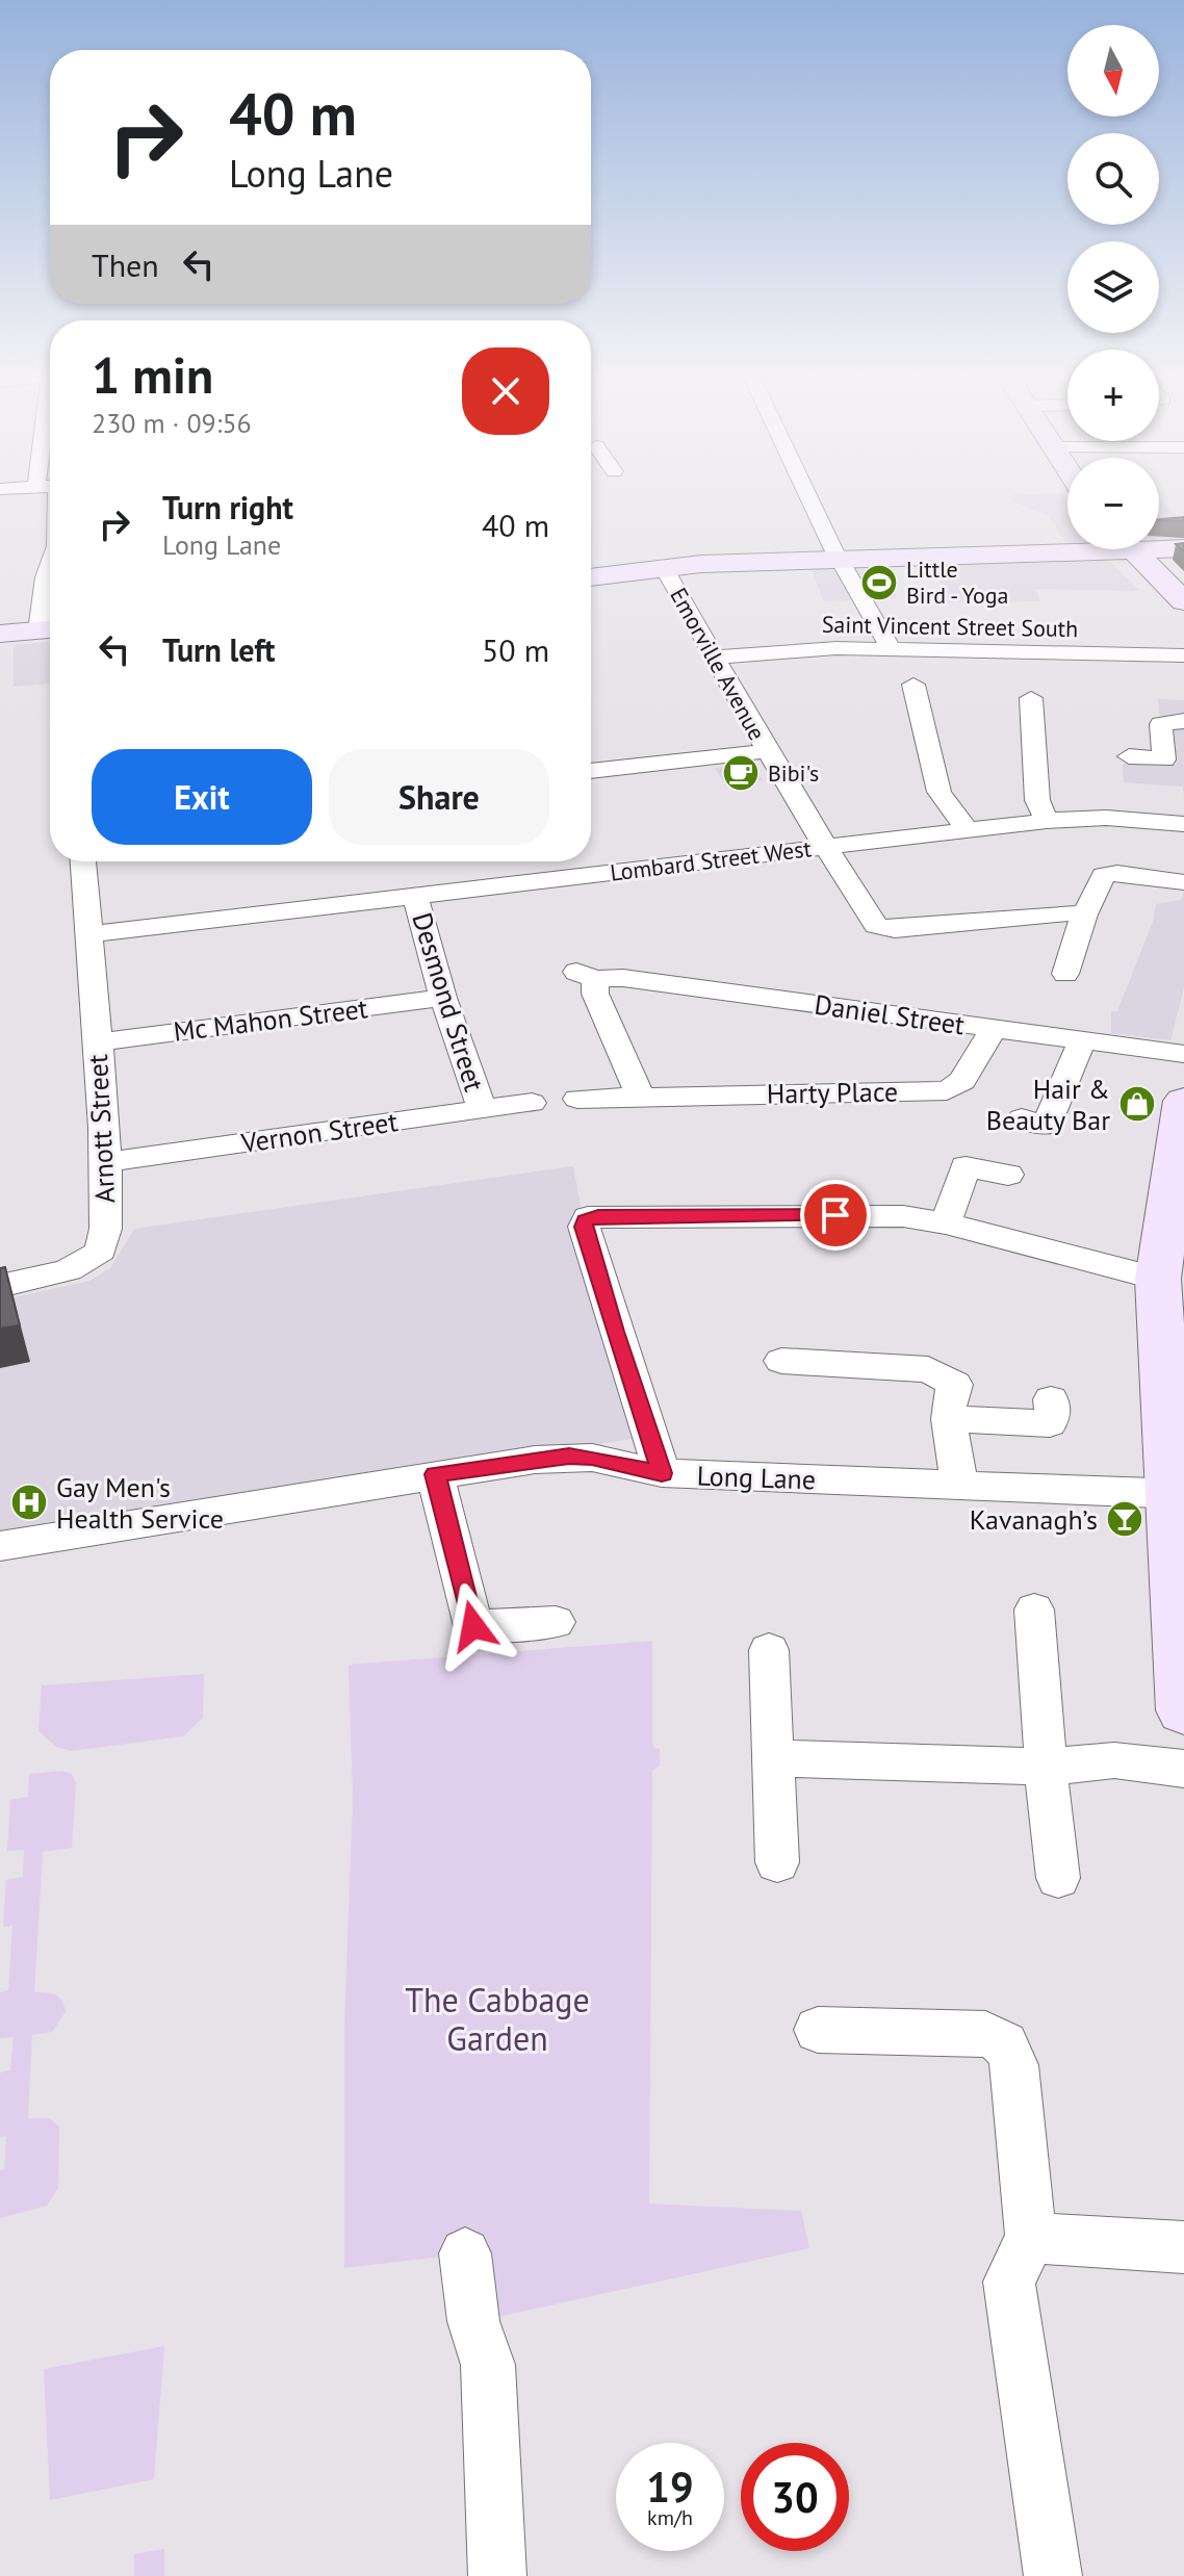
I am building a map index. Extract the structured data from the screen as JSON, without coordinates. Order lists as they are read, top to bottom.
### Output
{
  "streets": {
    "street": [
      "Saint Vincent Street South",
      "Emorville Avenue",
      "Lombard Street West",
      "Desmond Street",
      "Daniel Street",
      "Mc Mahon Street",
      "Harty Place",
      "Arnott Street",
      "Vernon Street",
      "Long Lane"
    ]
  },
  "crossings": [
    ["Saint Vincent Street South", "Emorville Avenue"],
    ["Emorville Avenue", "Lombard Street West"],
    ["Lombard Street West", "Desmond Street"],
    ["Lombard Street West", "Arnott Street"],
    ["Desmond Street", "Mc Mahon Street"],
    ["Desmond Street", "Vernon Street"],
    ["Daniel Street", "Harty Place"],
    ["Mc Mahon Street", "Arnott Street"],
    ["Arnott Street", "Vernon Street"]
  ],
  "parks": ["The Cabbage Garden"],
  "places": {
    "sports": ["Little Bird - Yoga"],
    "cafe": ["Bibi's"],
    "shop": ["Hair & Beauty Bar"],
    "hospital": ["Gay Men's Health Service"],
    "bar": ["Kavanagh’s"]
  },
  "north": "bottom",
  "page": {
    "map_buttons": ["+", "−"],
    "turn": ["40 m", "Long Lane"],
    "then": "Then",
    "heading": ["1 min", "230 m · 09:56"],
    "list": [
      {
        "name": "Turn right",
        "note": "Long Lane",
        "value": "40 m"
      },
      {
        "name": "Turn left",
        "value": "50 m"
      }
    ],
    "buttons": ["Exit", "Share"],
    "speed": "19 km/h",
    "limit": "30"
  }
}
